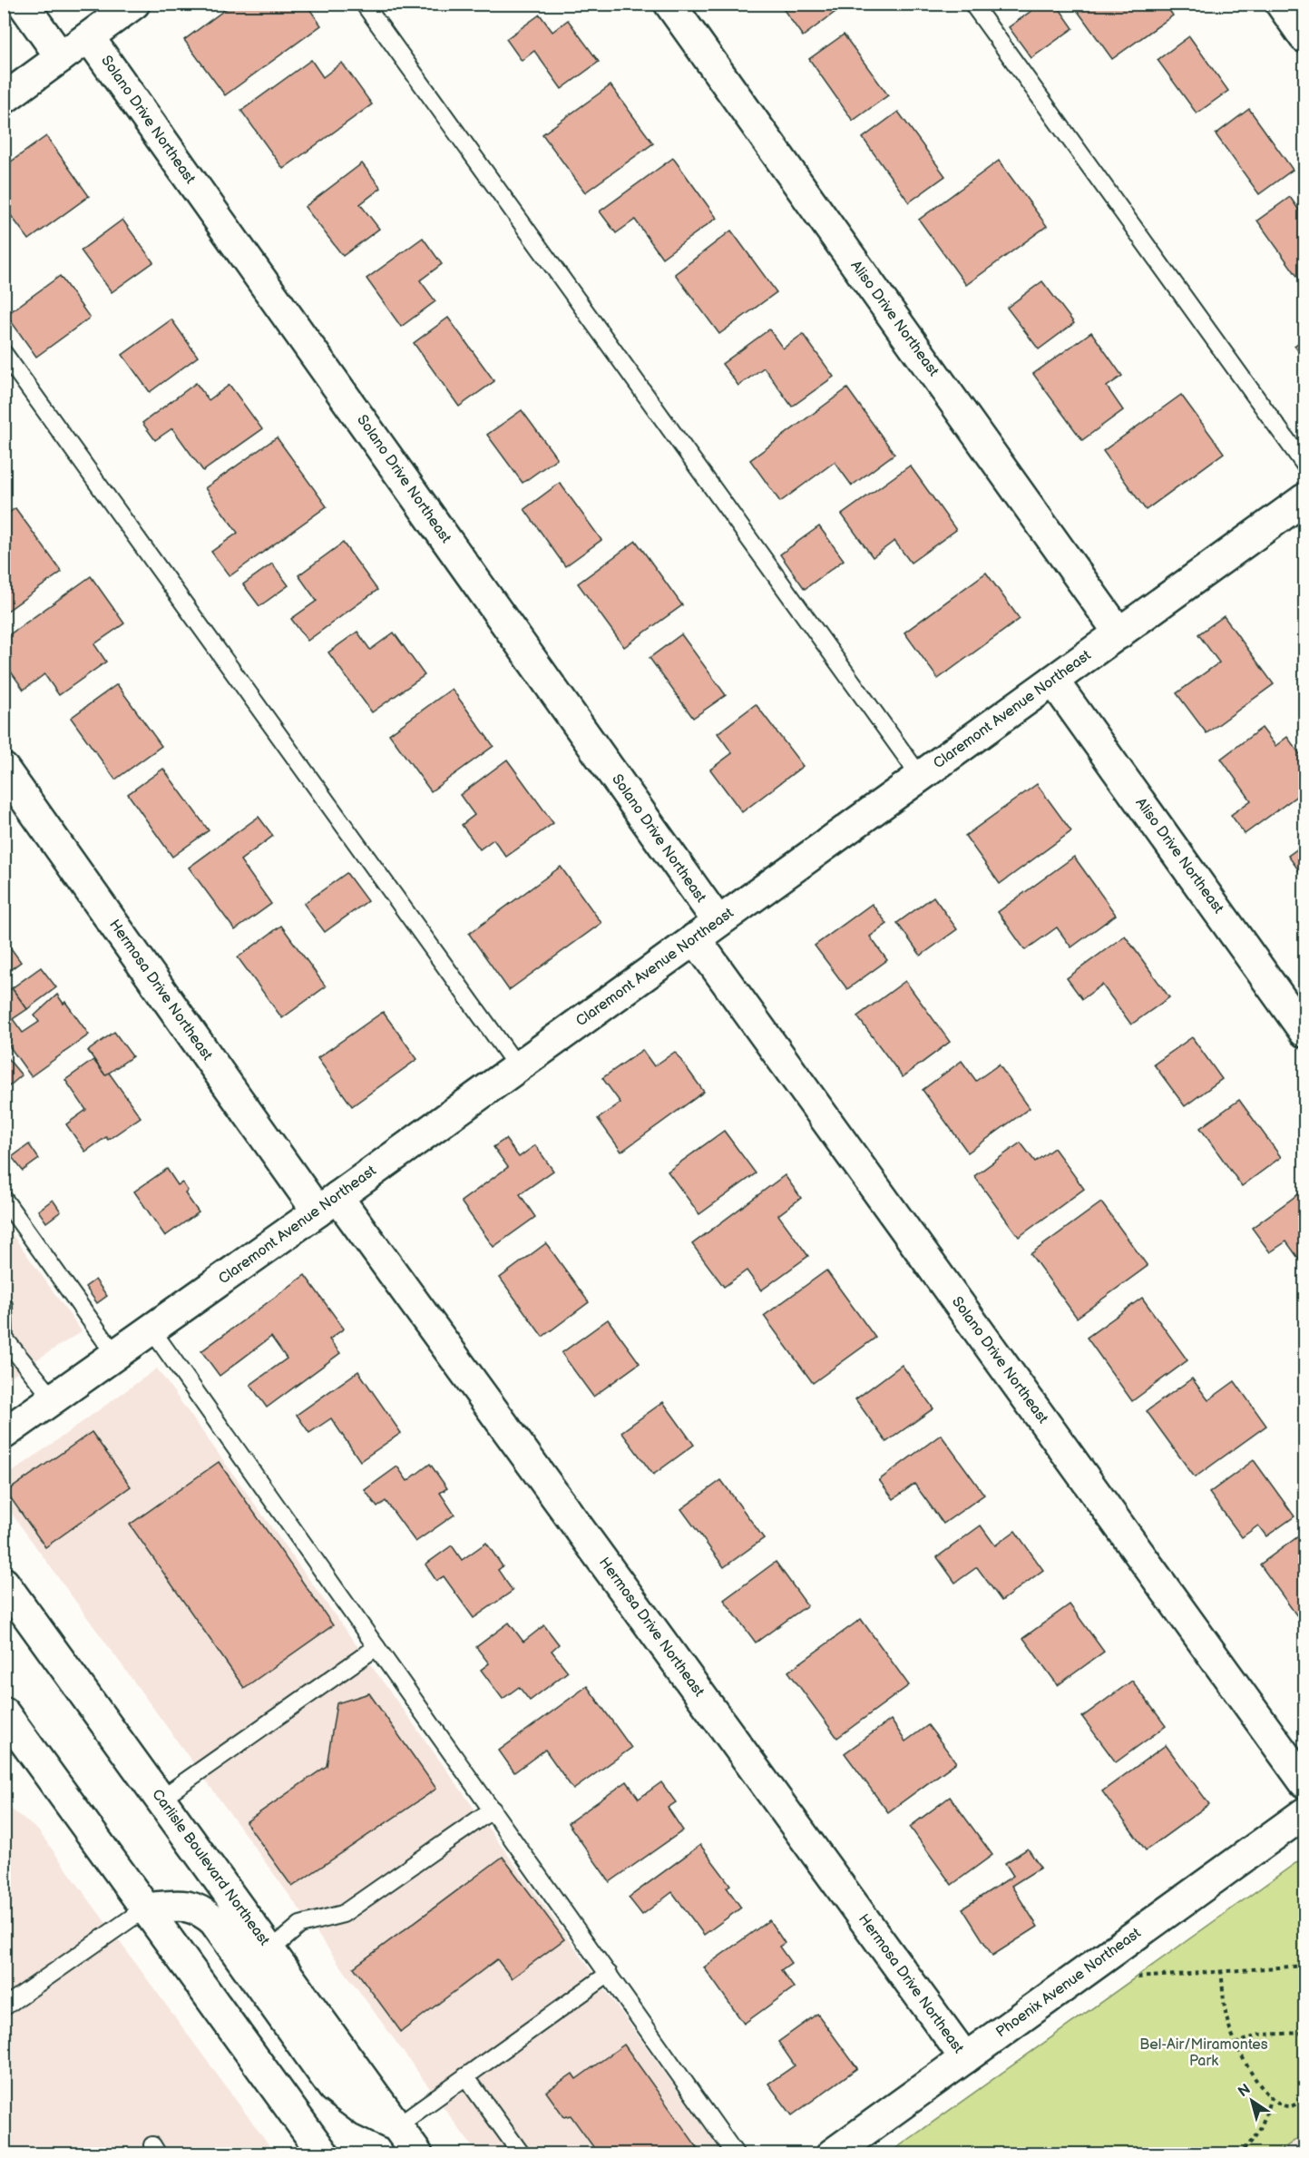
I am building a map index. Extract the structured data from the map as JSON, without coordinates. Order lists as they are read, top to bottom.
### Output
{
  "streets": {
    "street": [
      "Solano Drive Northeast",
      "Aliso Drive Northeast",
      "Claremont Avenue Northeast",
      "Hermosa Drive Northeast",
      "Carlisle Boulevard Northeast",
      "Phoenix Avenue Northeast"
    ]
  },
  "crossings": [
    ["Solano Drive Northeast", "Claremont Avenue Northeast"],
    ["Aliso Drive Northeast", "Claremont Avenue Northeast"],
    ["Claremont Avenue Northeast", "Hermosa Drive Northeast"],
    ["Hermosa Drive Northeast", "Phoenix Avenue Northeast"]
  ],
  "parks": ["Bel-Air/Miramontes Park"],
  "north": "top left"
}
